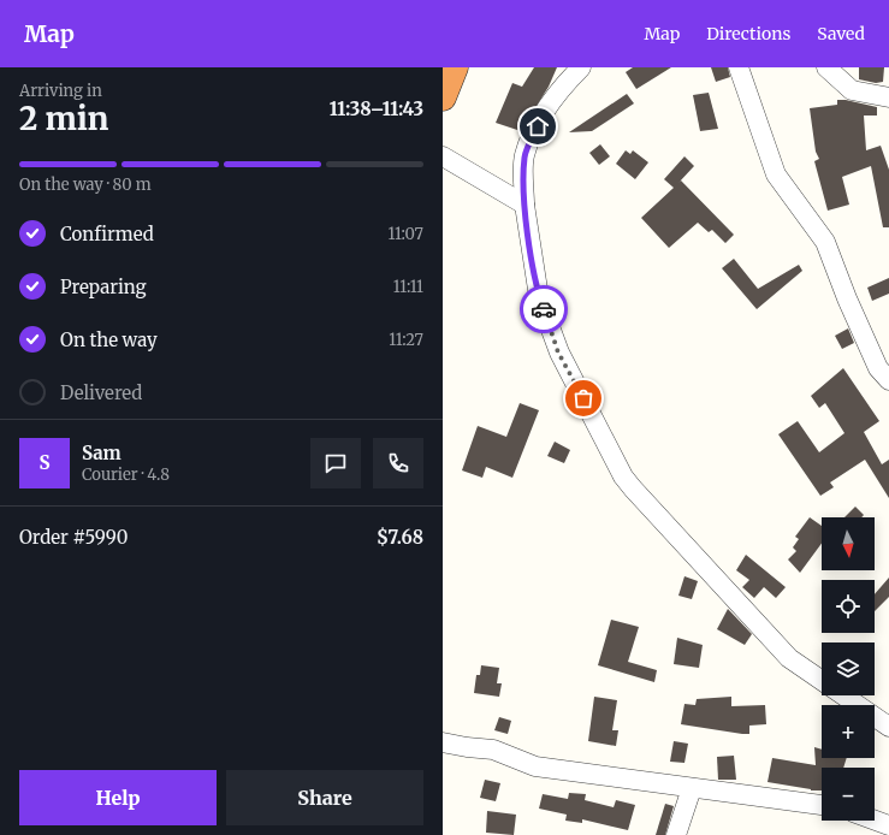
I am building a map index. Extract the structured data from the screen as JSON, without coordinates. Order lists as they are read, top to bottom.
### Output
{
  "north": "bottom",
  "page": {
    "header": "Map",
    "nav": ["Map", "Directions", "Saved"],
    "heading": ["2 min", "Arriving in", "11:38–11:43"],
    "panel": [
      "Sam",
      "Courier · 4.8",
      "Order #5990",
      "$7.68"
    ],
    "bar": "On the way · 80 m",
    "list": [
      ["Confirmed", "11:07"],
      ["Preparing", "11:11"],
      ["On the way", "11:27"],
      "Delivered"
    ],
    "round": "S",
    "map_buttons": ["+", "−"],
    "buttons": ["Help", "Share"]
  }
}
